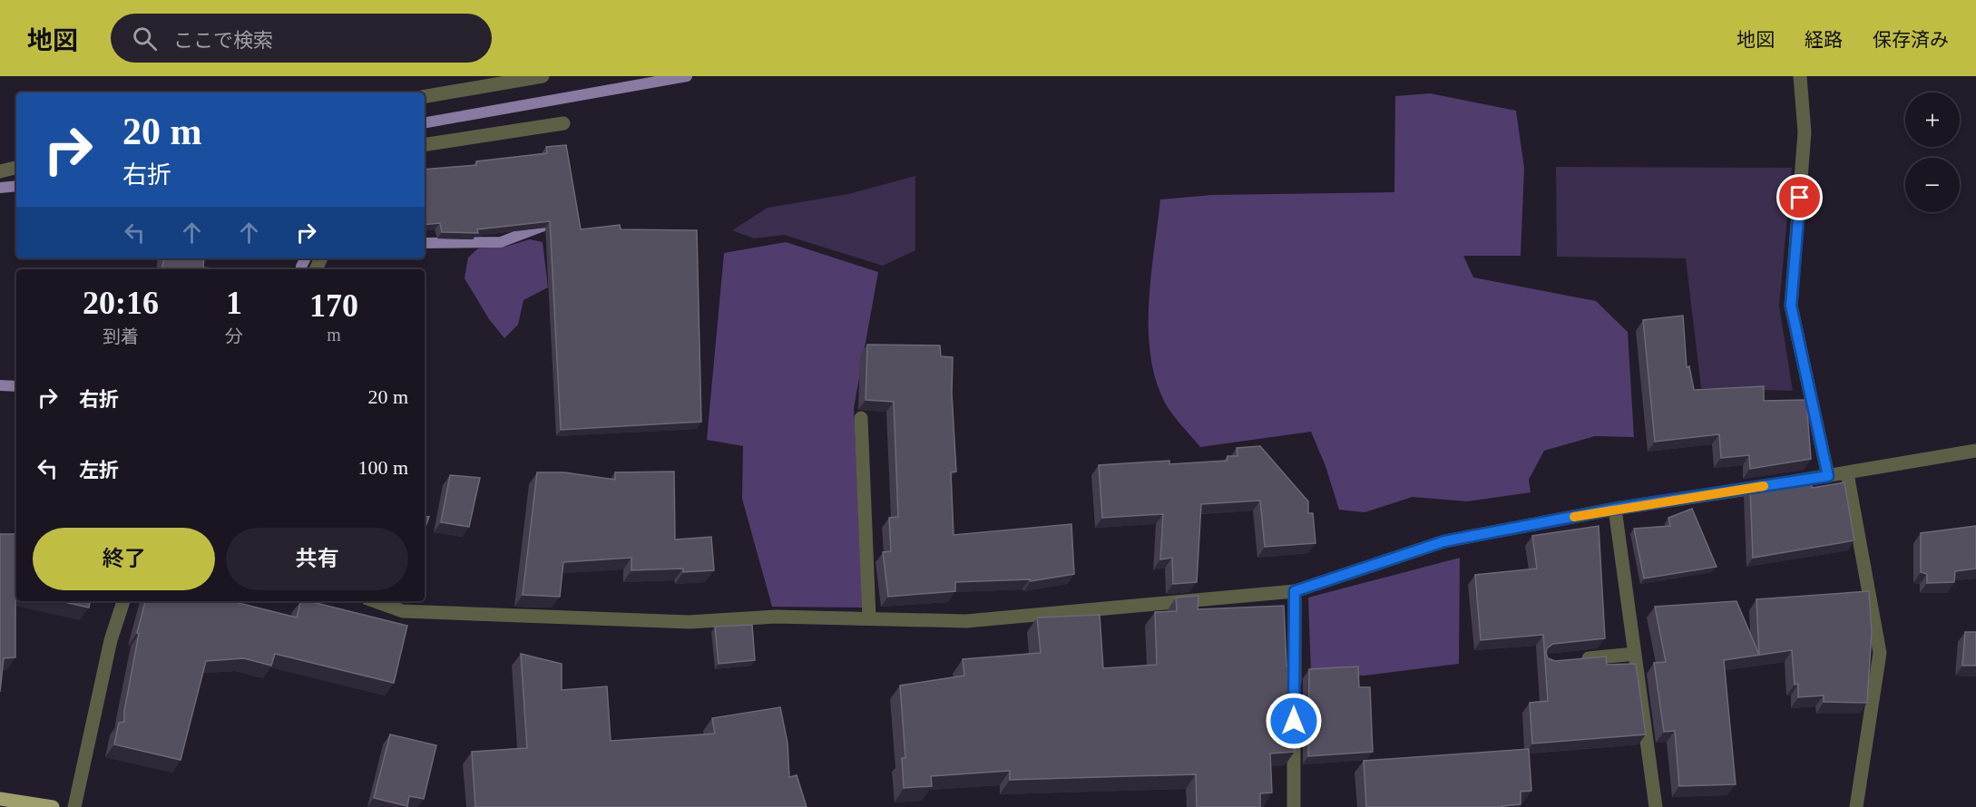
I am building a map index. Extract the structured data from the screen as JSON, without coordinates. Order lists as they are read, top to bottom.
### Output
{
  "page": {
    "header": "地図",
    "search": "ここで検索",
    "nav": ["地図", "経路", "保存済み"],
    "map_buttons": ["+", "−"],
    "turn": ["20 m", "右折"],
    "eta": [
      "20:16",
      "到着",
      "1",
      "分",
      "170",
      "m"
    ],
    "list": [
      {
        "name": "右折",
        "value": "20 m"
      },
      {
        "name": "左折",
        "value": "100 m"
      }
    ],
    "buttons": ["終了", "共有"]
  }
}
